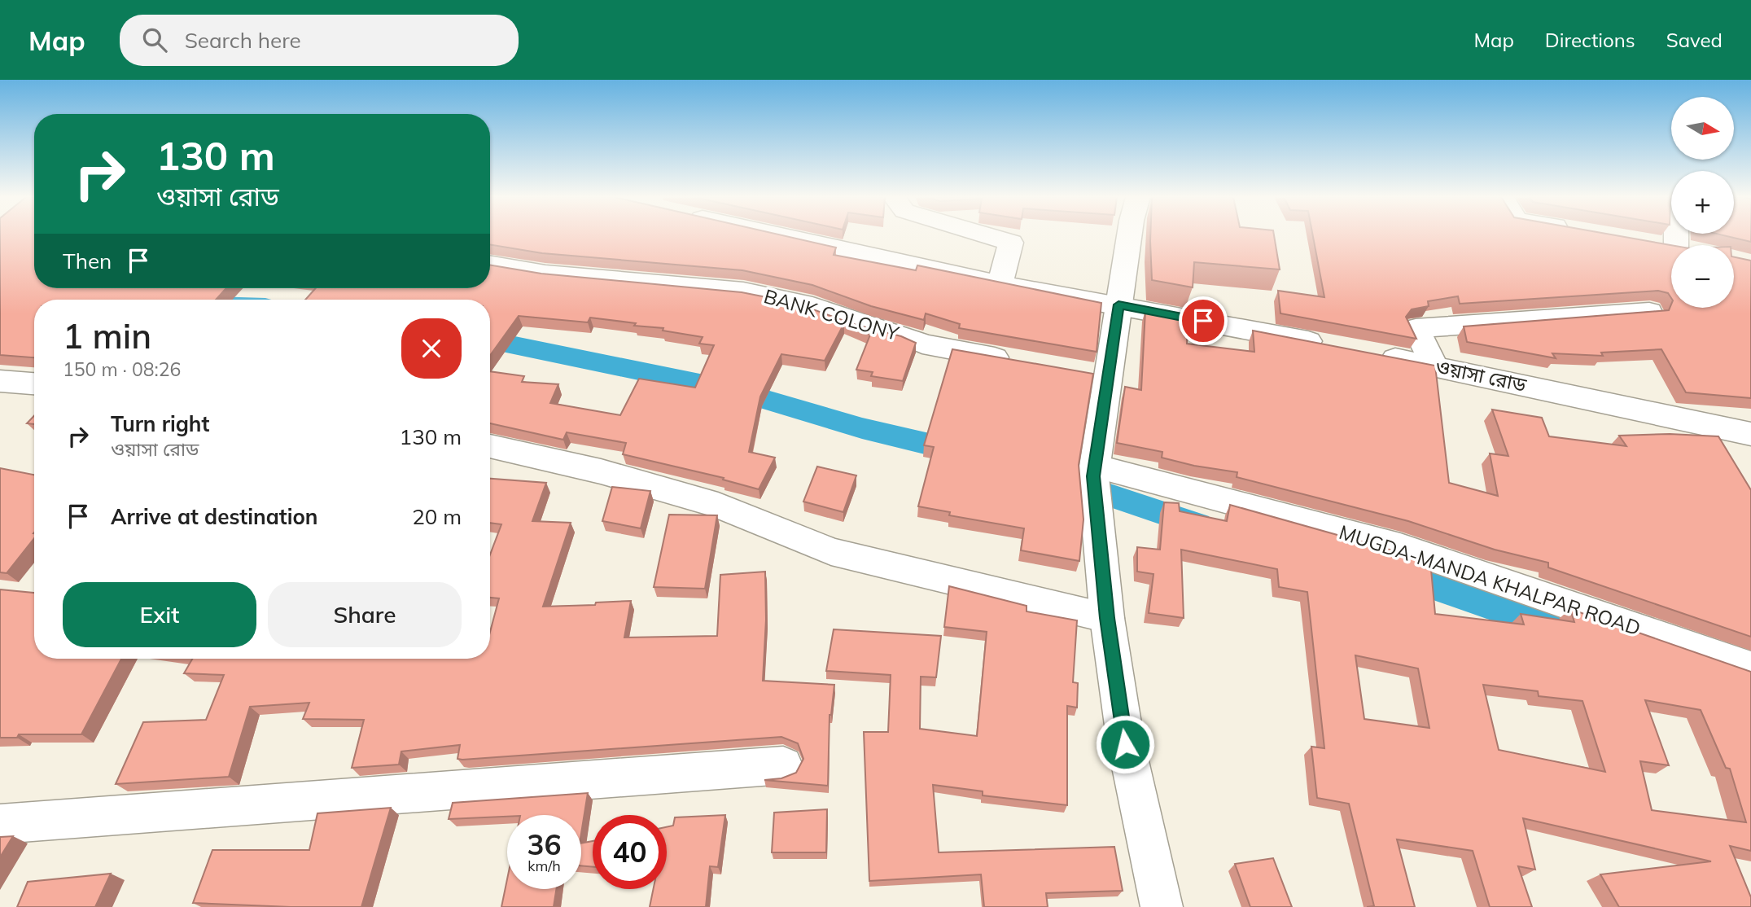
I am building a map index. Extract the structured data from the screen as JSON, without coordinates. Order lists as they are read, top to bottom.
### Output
{
  "streets": {
    "street": ["BANK COLONY", "ওয়াসা রোড", "MUGDA-MANDA KHALPAR ROAD"]
  },
  "north": "right",
  "page": {
    "header": "Map",
    "search": "Search here",
    "nav": ["Map", "Directions", "Saved"],
    "map_buttons": ["+", "−"],
    "turn": ["130 m", "ওয়াসা রোড"],
    "then": "Then",
    "heading": ["1 min", "150 m · 08:26"],
    "list": [
      {
        "name": "Turn right",
        "note": "ওয়াসা রোড",
        "value": "130 m"
      },
      {
        "name": "Arrive at destination",
        "value": "20 m"
      }
    ],
    "buttons": ["Exit", "Share"],
    "speed": "36 km/h",
    "limit": "40"
  }
}
